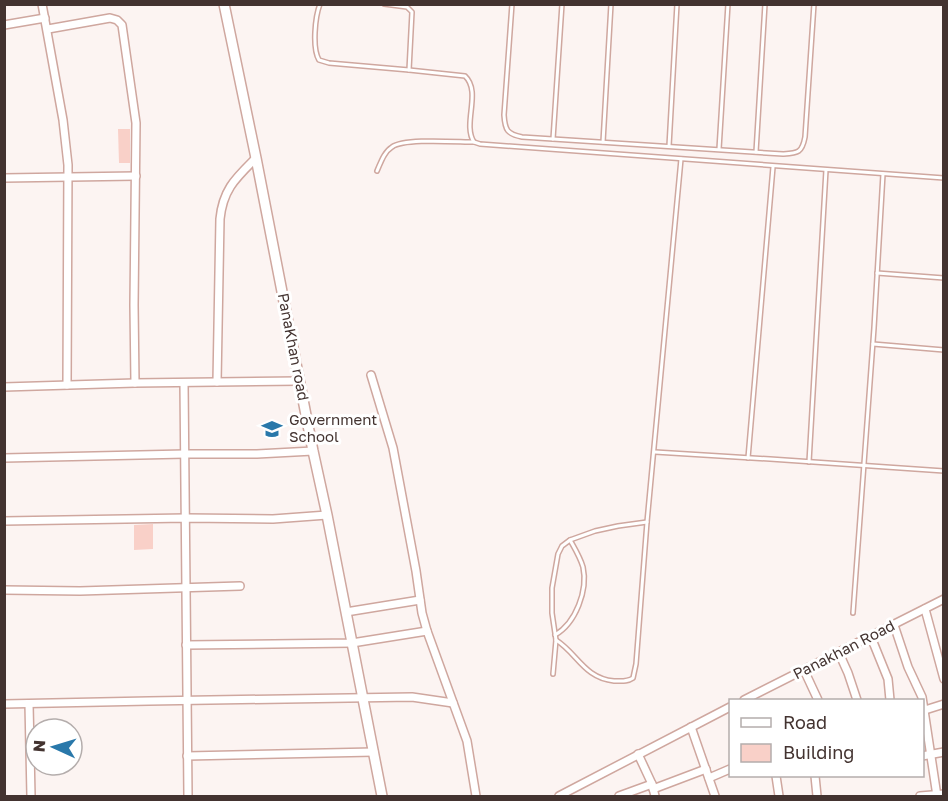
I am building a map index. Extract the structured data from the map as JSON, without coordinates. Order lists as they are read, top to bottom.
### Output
{
  "streets": {
    "street": ["PanaKhan road", "Panakhan Road"]
  },
  "places": {
    "school or university": ["Government School"]
  },
  "legend": ["Road", "Building"],
  "north": "left"
}
